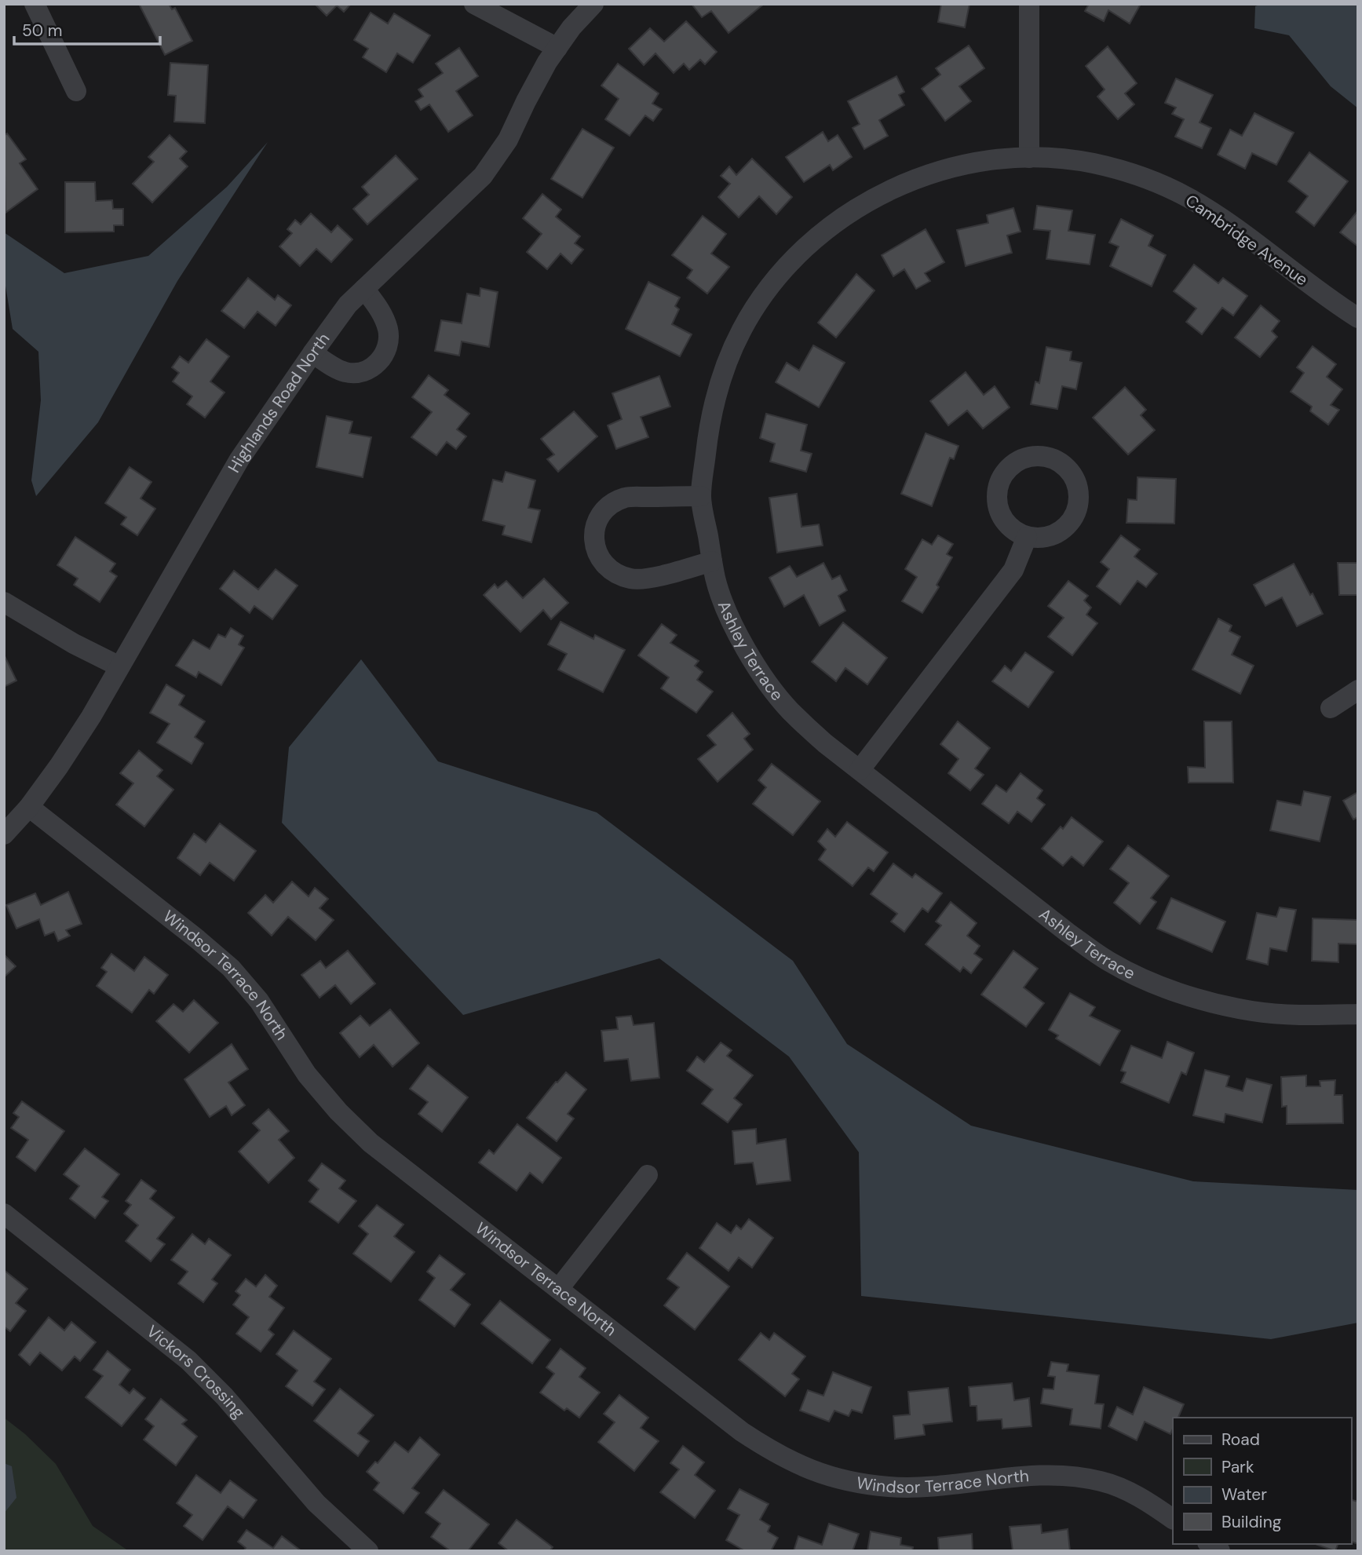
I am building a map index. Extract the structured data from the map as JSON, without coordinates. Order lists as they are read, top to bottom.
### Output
{
  "streets": {
    "street": [
      "Cambridge Avenue",
      "Highlands Road North",
      "Ashley Terrace",
      "Windsor Terrace North",
      "Vickors Crossing"
    ]
  },
  "crossings": [
    ["Cambridge Avenue", "Ashley Terrace"],
    ["Highlands Road North", "Windsor Terrace North"]
  ],
  "legend": [
    "Road",
    "Park",
    "Water",
    "Building"
  ],
  "scale_bar": "50 m"
}
